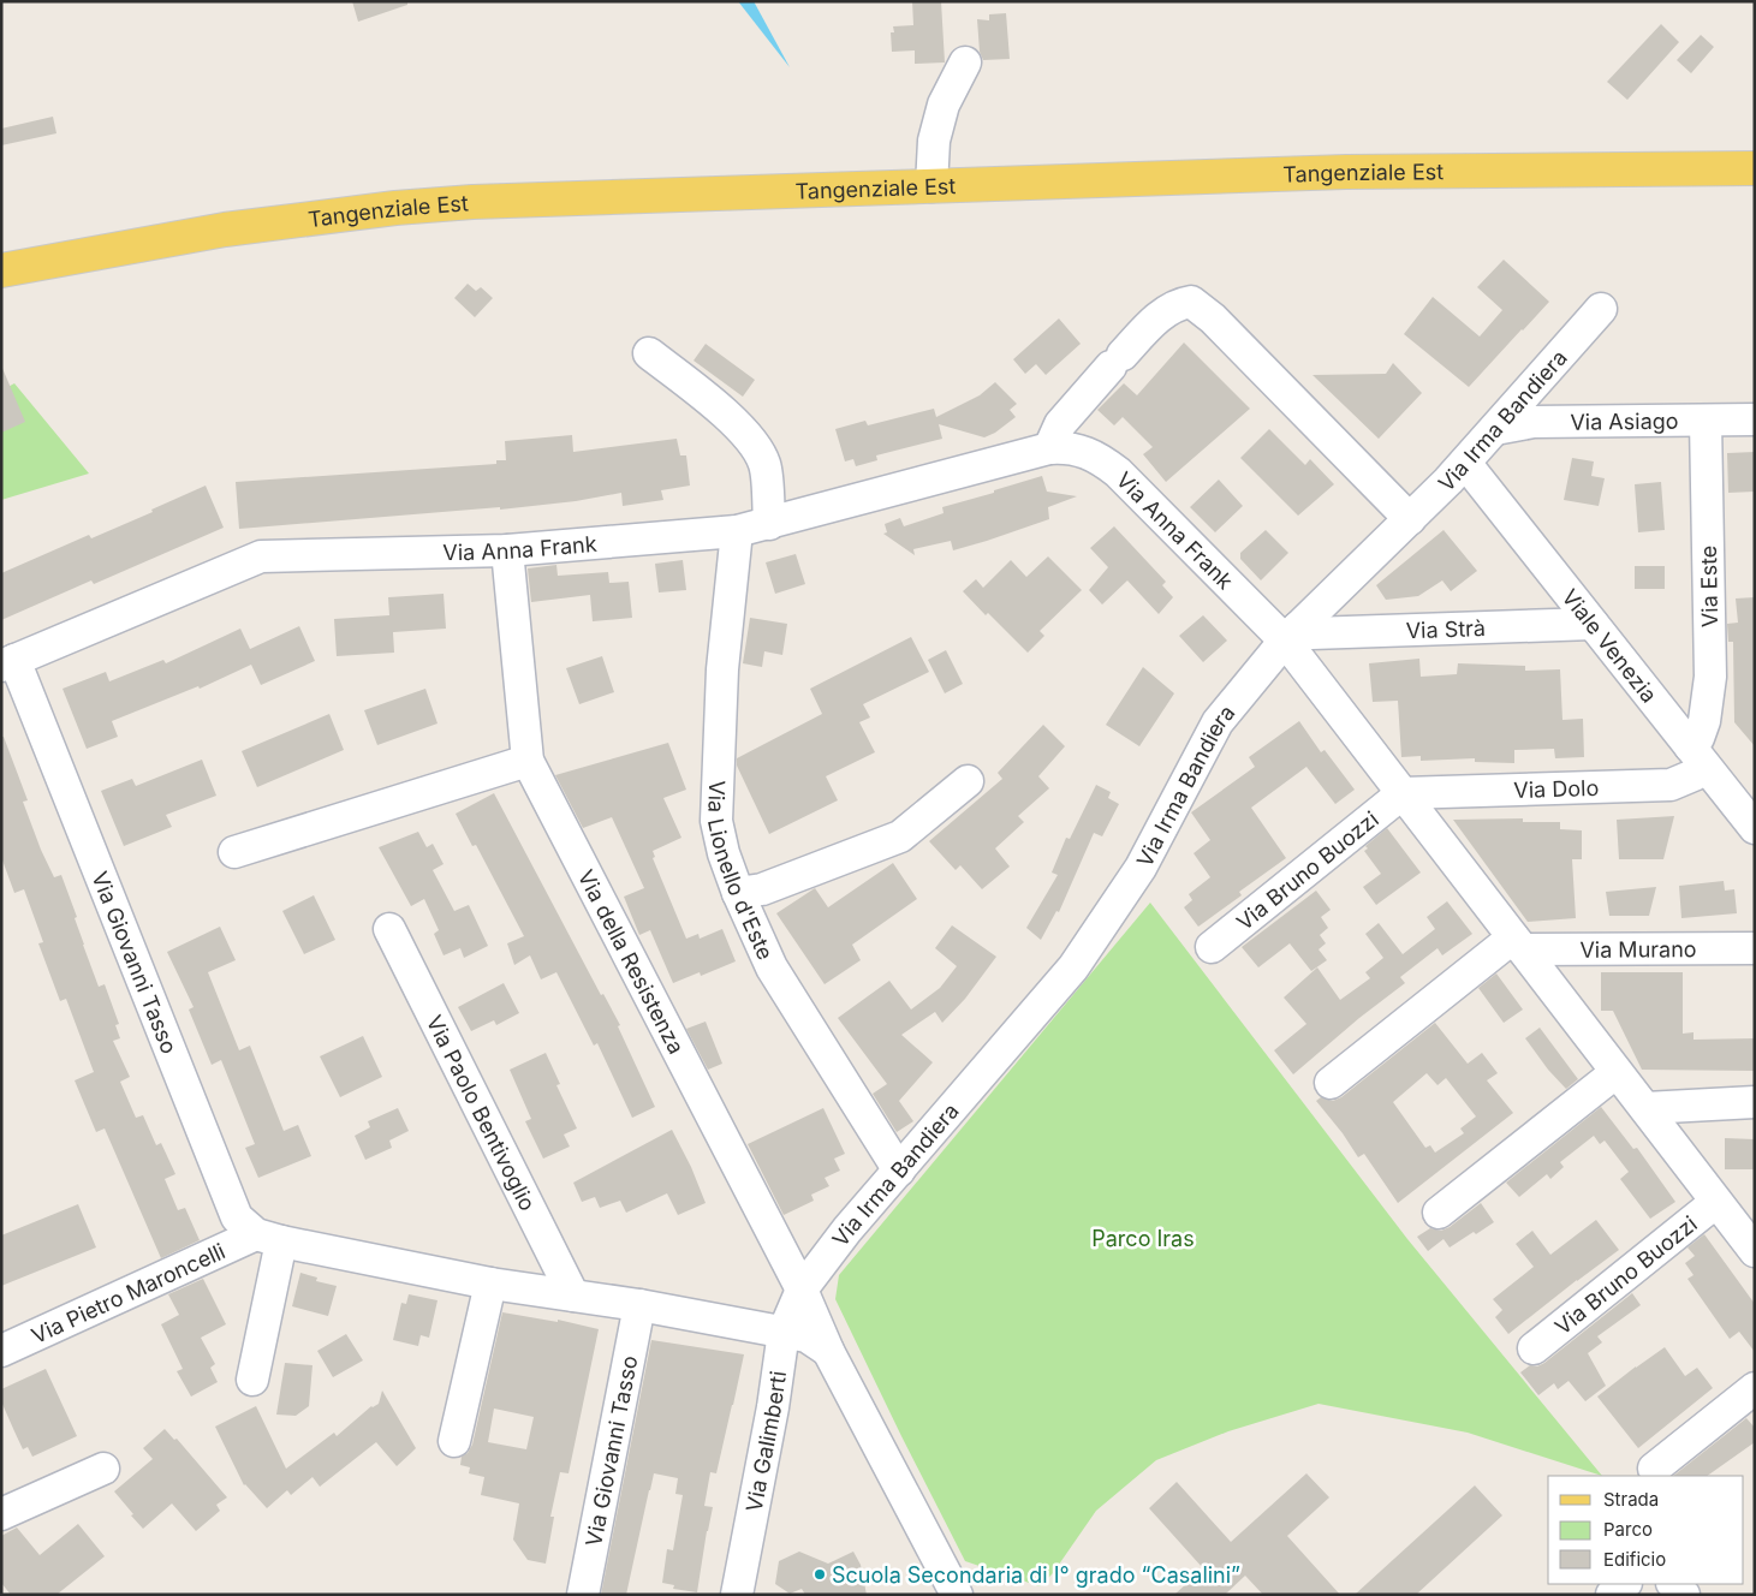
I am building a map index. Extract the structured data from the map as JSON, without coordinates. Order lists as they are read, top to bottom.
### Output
{
  "streets": {
    "main road": ["Tangenziale Est"],
    "street": [
      "Via Irma Bandiera",
      "Via Asiago",
      "Via Anna Frank",
      "Via Este",
      "Via Strà",
      "Viale Venezia",
      "Via Dolo",
      "Via Lionello d'Este",
      "Via Bruno Buozzi",
      "Via Murano",
      "Via della Resistenza",
      "Via Giovanni Tasso",
      "Via Paolo Bentivoglio",
      "Via Pietro Maroncelli",
      "Via Galimberti"
    ]
  },
  "crossings": [
    ["Via Irma Bandiera", "Via Asiago"],
    ["Via Irma Bandiera", "Via Anna Frank"],
    ["Via Irma Bandiera", "Via Strà"],
    ["Via Irma Bandiera", "Viale Venezia"],
    ["Via Irma Bandiera", "Via Lionello d'Este"],
    ["Via Irma Bandiera", "Via Bruno Buozzi"],
    ["Via Irma Bandiera", "Via della Resistenza"],
    ["Via Irma Bandiera", "Via Galimberti"],
    ["Via Asiago", "Via Este"],
    ["Via Anna Frank", "Via Strà"],
    ["Via Anna Frank", "Via Lionello d'Este"],
    ["Via Anna Frank", "Via Bruno Buozzi"],
    ["Via Anna Frank", "Via della Resistenza"],
    ["Via Anna Frank", "Via Giovanni Tasso"],
    ["Via Este", "Viale Venezia"],
    ["Via Este", "Via Dolo"],
    ["Via Strà", "Viale Venezia"],
    ["Via Strà", "Via Bruno Buozzi"],
    ["Viale Venezia", "Via Dolo"],
    ["Via Dolo", "Via Bruno Buozzi"],
    ["Via Bruno Buozzi", "Via Murano"],
    ["Via della Resistenza", "Via Galimberti"],
    ["Via Giovanni Tasso", "Via Pietro Maroncelli"]
  ],
  "parks": ["Parco Iras"],
  "places": ["Scuola Secondaria di I° grado “Casalini”"],
  "legend": ["Strada", "Parco", "Edificio"]
}
